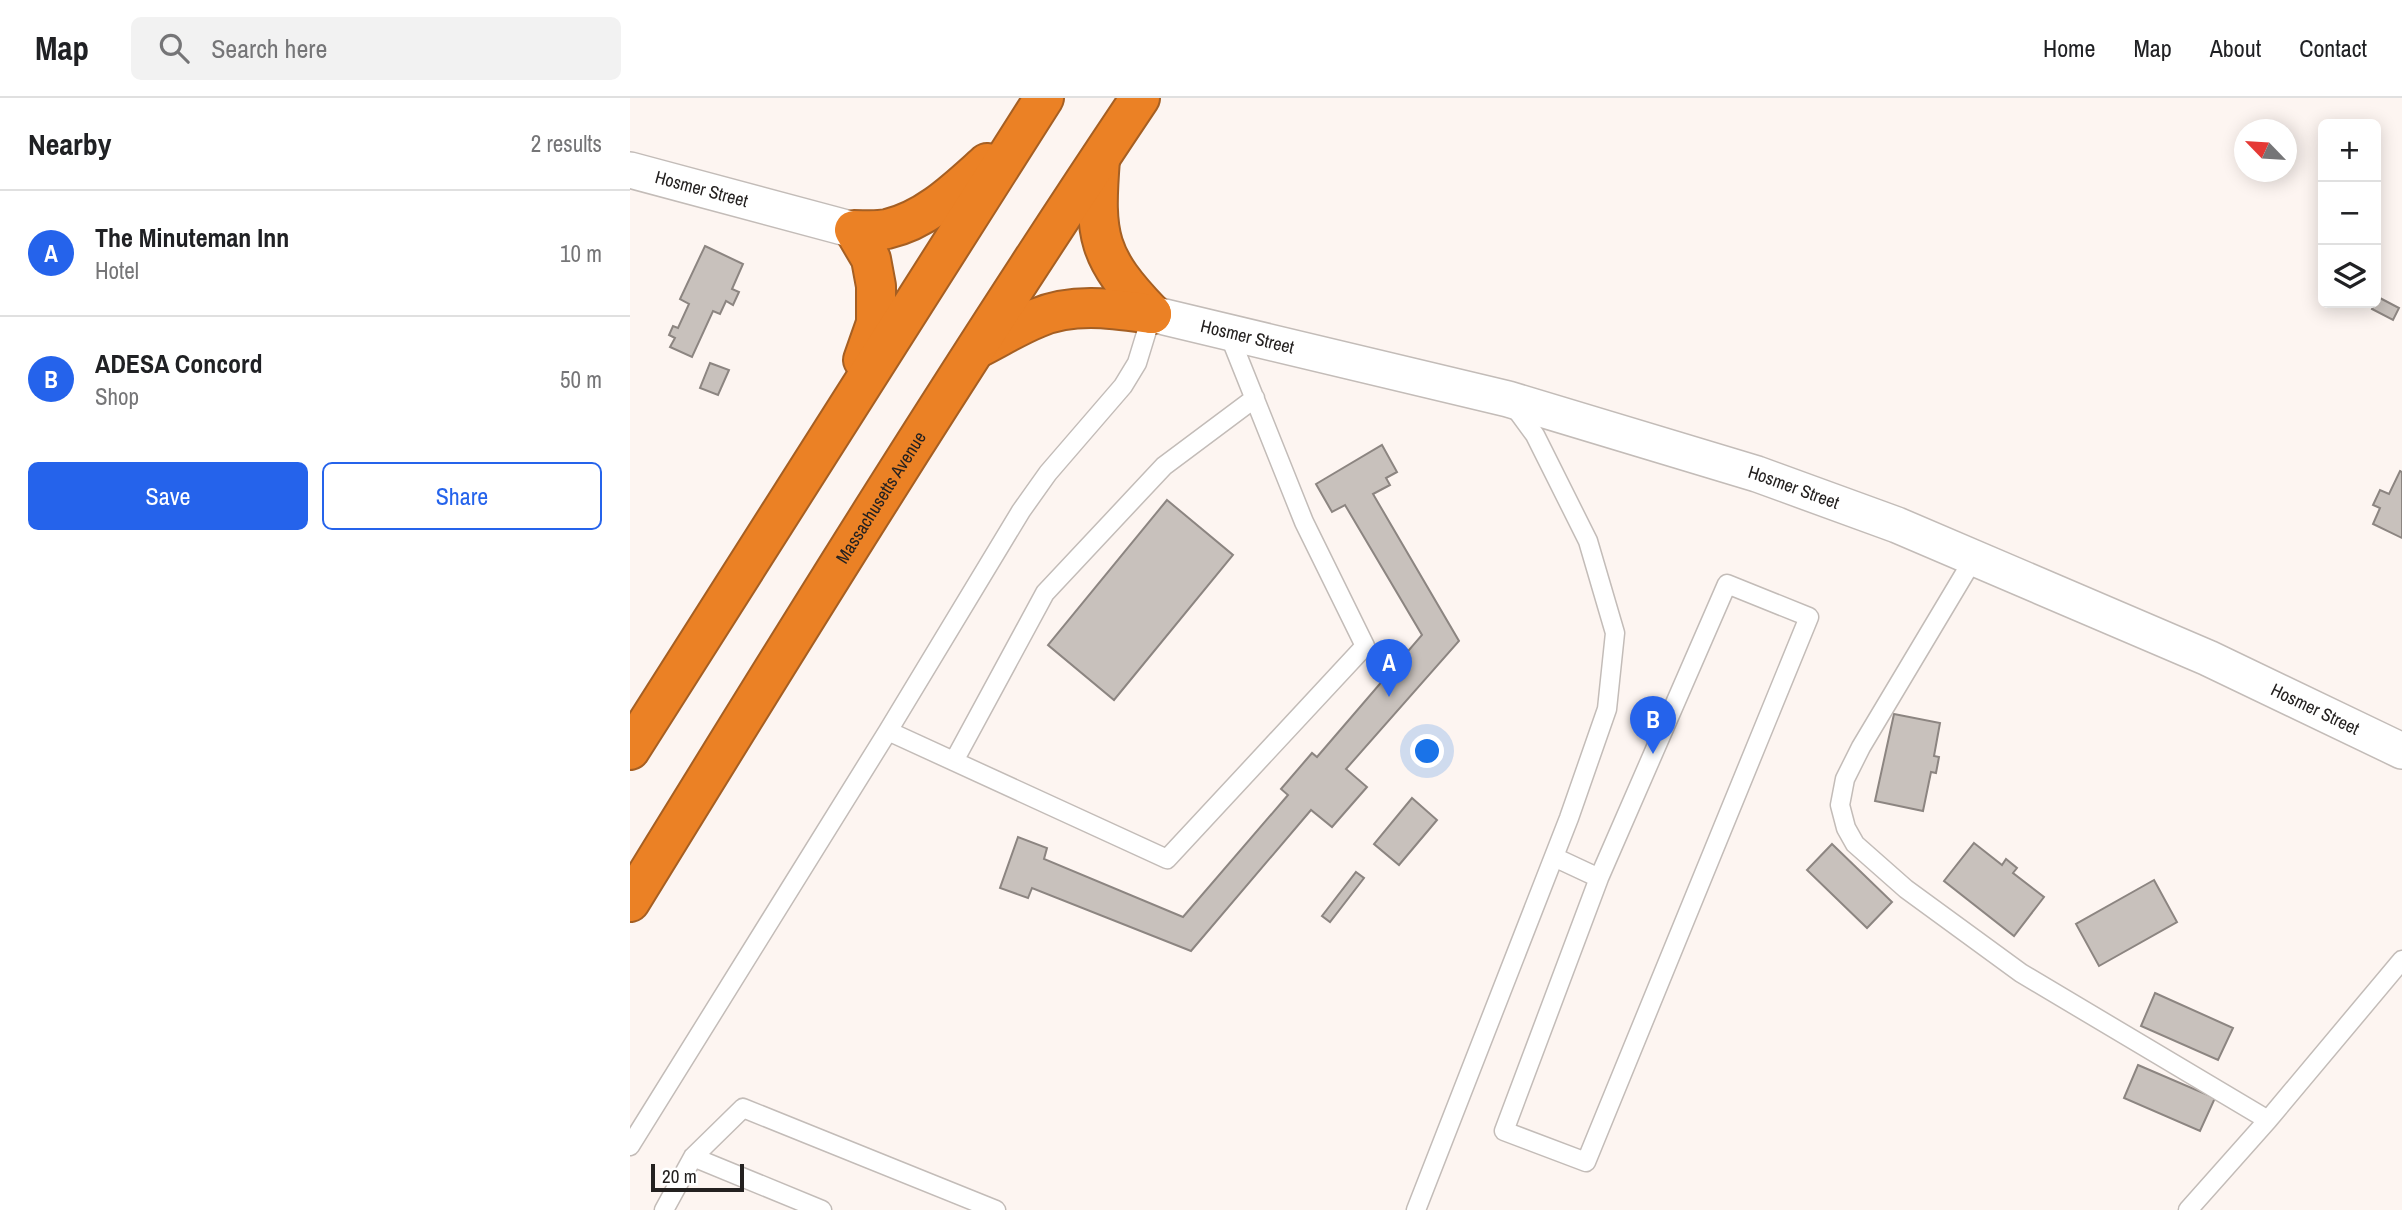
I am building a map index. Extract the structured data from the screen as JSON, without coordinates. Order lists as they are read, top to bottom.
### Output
{
  "streets": {
    "highway": ["Massachusetts Avenue"],
    "street": ["Hosmer Street"]
  },
  "scale_bar": "20 m",
  "north": "top left",
  "page": {
    "header": "Map",
    "search": "Search here",
    "nav": [
      "Home",
      "Map",
      "About",
      "Contact"
    ],
    "heading": ["Nearby", "2 results"],
    "map_buttons": ["+", "−"],
    "list": [
      {
        "mark": "A",
        "name": "The Minuteman Inn",
        "note": "Hotel",
        "value": "10 m"
      },
      {
        "mark": "B",
        "name": "ADESA Concord",
        "note": "Shop",
        "value": "50 m"
      }
    ],
    "buttons": ["Save", "Share"],
    "pins": ["A", "B"],
    "scale": "20 m"
  }
}
